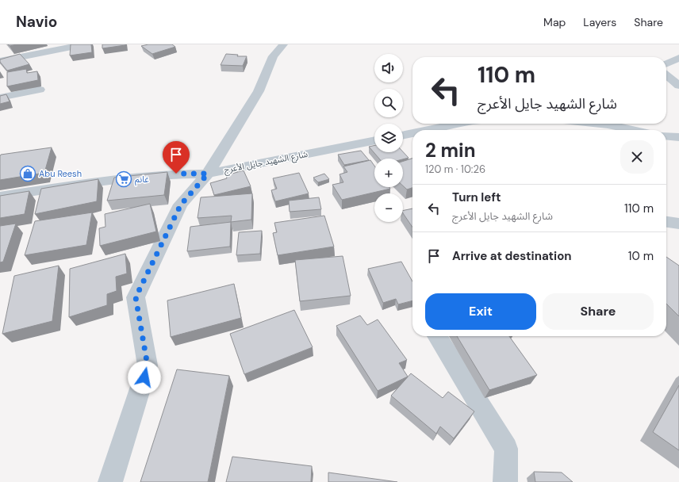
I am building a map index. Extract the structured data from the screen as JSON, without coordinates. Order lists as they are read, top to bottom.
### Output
{
  "streets": {
    "street": ["شارع الشهيد جايل الأعرج"]
  },
  "places": {
    "shop": ["Abu Reesh"],
    "supermarket": ["غانم"]
  },
  "page": {
    "header": "Navio",
    "nav": ["Map", "Layers", "Share"],
    "map_buttons": ["+", "−"],
    "turn": ["110 m", "شارع الشهيد جايل الأعرج"],
    "heading": ["2 min", "120 m · 10:26"],
    "list": [
      {
        "name": "Turn left",
        "note": "شارع الشهيد جايل الأعرج",
        "value": "110 m"
      },
      {
        "name": "Arrive at destination",
        "value": "10 m"
      }
    ],
    "buttons": ["Exit", "Share"]
  }
}
